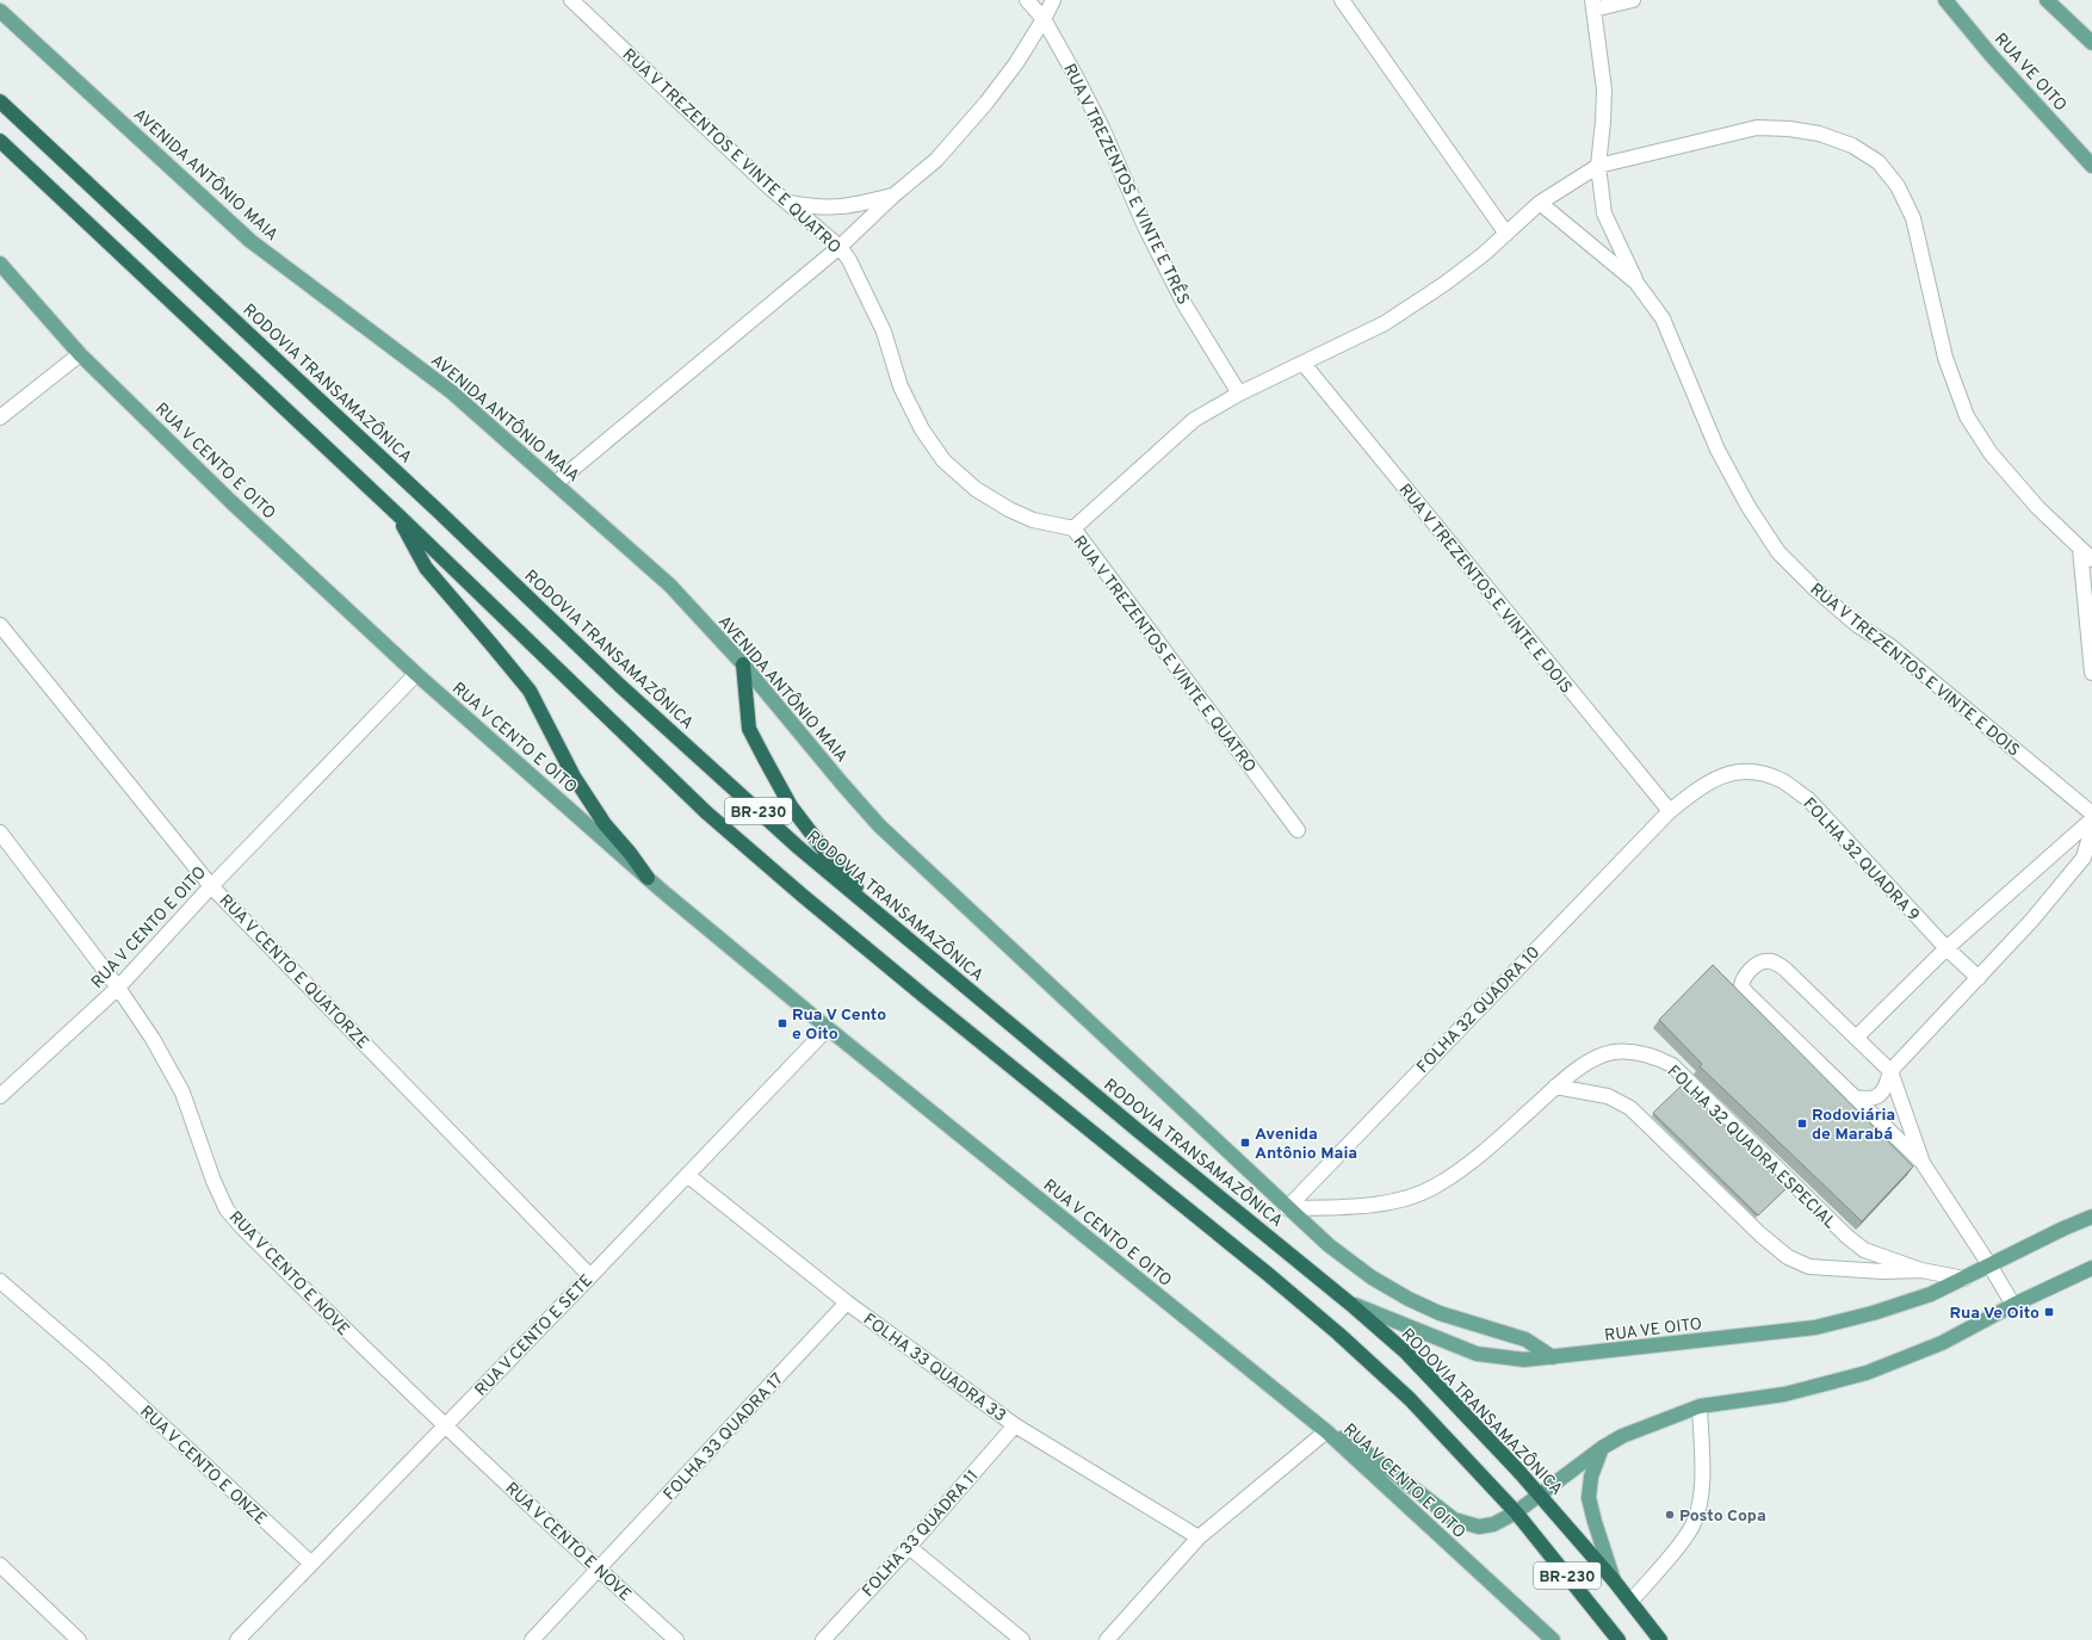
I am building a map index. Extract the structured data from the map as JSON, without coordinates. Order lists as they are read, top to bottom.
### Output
{
  "streets": {
    "highway": ["RODOVIA TRANSAMAZÔNICA", "BR-230"],
    "main road": ["RUA VE OITO", "AVENIDA ANTÔNIO MAIA", "RUA V CENTO E OITO"],
    "street": [
      "RUA V TREZENTOS E VINTE E QUATRO",
      "RUA V TREZENTOS E VINTE E TRÊS",
      "RUA V TREZENTOS E VINTE E DOIS",
      "FOLHA 32 QUADRA 9",
      "RUA V CENTO E QUATORZE",
      "FOLHA 32 QUADRA 10",
      "FOLHA 32 QUADRA ESPECIAL",
      "RUA V CENTO E NOVE",
      "RUA V CENTO E SETE",
      "FOLHA 33 QUADRA 33",
      "FOLHA 33 QUADRA 17",
      "RUA V CENTO E ONZE",
      "FOLHA 33 QUADRA 11"
    ]
  },
  "crossings": [
    ["RUA VE OITO", "AVENIDA ANTÔNIO MAIA"],
    ["RUA VE OITO", "RODOVIA TRANSAMAZÔNICA"],
    ["RUA VE OITO", "FOLHA 32 QUADRA ESPECIAL"],
    ["AVENIDA ANTÔNIO MAIA", "FOLHA 32 QUADRA 10"],
    ["AVENIDA ANTÔNIO MAIA", "FOLHA 32 QUADRA ESPECIAL"],
    ["RUA V CENTO E OITO", "RUA V CENTO E QUATORZE"],
    ["RUA V CENTO E OITO", "RUA V CENTO E NOVE"],
    ["RUA V CENTO E OITO", "RUA V CENTO E SETE"],
    ["RUA V TREZENTOS E VINTE E DOIS", "FOLHA 32 QUADRA 9"],
    ["RUA V TREZENTOS E VINTE E DOIS", "FOLHA 32 QUADRA 10"],
    ["FOLHA 32 QUADRA 9", "FOLHA 32 QUADRA 10"],
    ["RUA V CENTO E QUATORZE", "RUA V CENTO E SETE"],
    ["FOLHA 32 QUADRA 10", "FOLHA 32 QUADRA ESPECIAL"],
    ["RUA V CENTO E NOVE", "RUA V CENTO E SETE"],
    ["RUA V CENTO E NOVE", "FOLHA 33 QUADRA 17"],
    ["RUA V CENTO E SETE", "FOLHA 33 QUADRA 33"],
    ["RUA V CENTO E SETE", "RUA V CENTO E ONZE"],
    ["FOLHA 33 QUADRA 33", "FOLHA 33 QUADRA 17"],
    ["FOLHA 33 QUADRA 33", "FOLHA 33 QUADRA 11"]
  ],
  "places": {
    "transit": [
      "Rua V Cento e Oito",
      "Rodoviária de Marabá",
      "Avenida Antônio Maia",
      "Rua Ve Oito"
    ],
    "other": ["Posto Copa"]
  }
}
